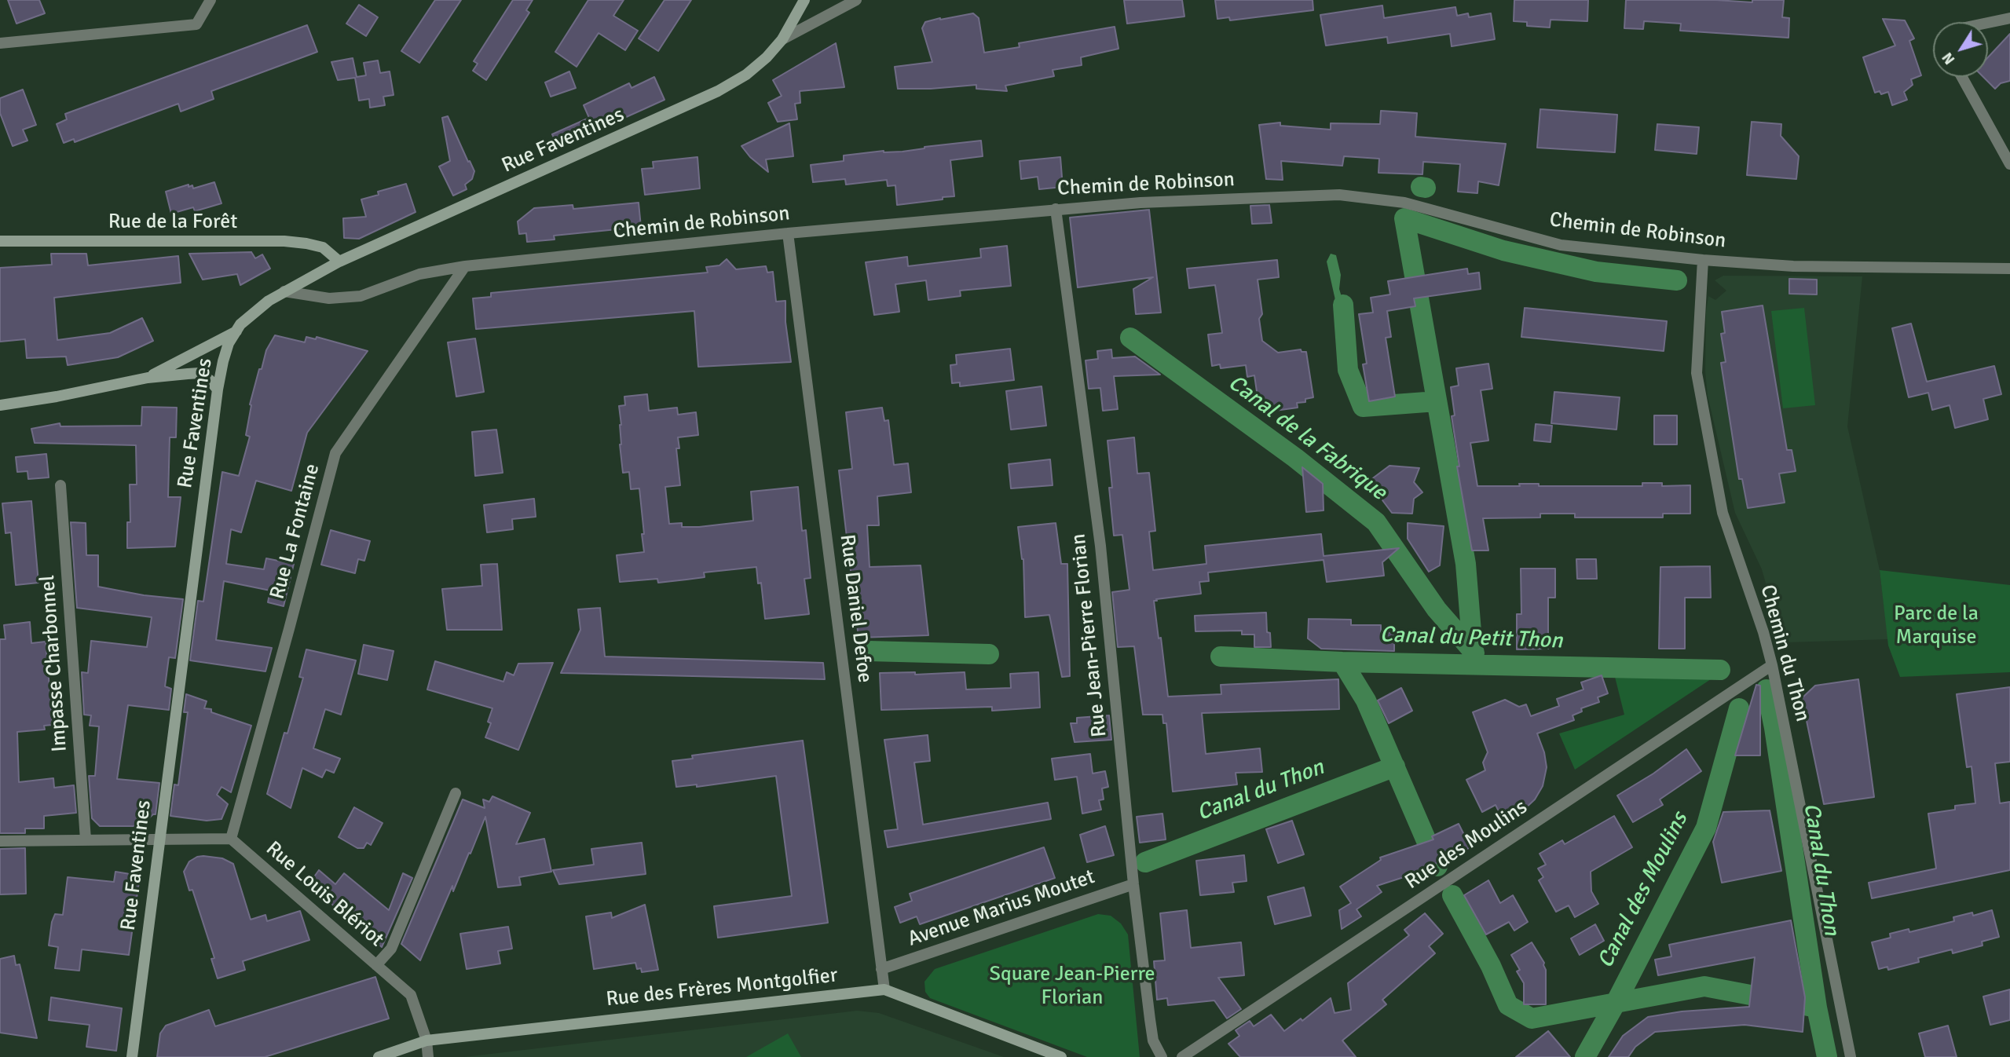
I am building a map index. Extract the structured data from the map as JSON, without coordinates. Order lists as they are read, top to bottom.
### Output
{
  "streets": {
    "main road": ["Rue Faventines", "Rue de la Forêt", "Rue des Frères Montgolfier"],
    "street": [
      "Chemin de Robinson",
      "Rue La Fontaine",
      "Rue Daniel Defoe",
      "Rue Jean-Pierre Florian",
      "Chemin du Thon",
      "Impasse Charbonnel",
      "Rue des Moulins",
      "Rue Louis Blériot",
      "Avenue Marius Moutet"
    ]
  },
  "crossings": [
    ["Rue Faventines", "Chemin de Robinson"],
    ["Rue Faventines", "Rue de la Forêt"],
    ["Chemin de Robinson", "Rue La Fontaine"],
    ["Chemin de Robinson", "Rue Daniel Defoe"],
    ["Chemin de Robinson", "Rue Jean-Pierre Florian"],
    ["Chemin de Robinson", "Chemin du Thon"],
    ["Rue La Fontaine", "Rue Louis Blériot"],
    ["Rue Daniel Defoe", "Avenue Marius Moutet"],
    ["Rue Daniel Defoe", "Rue des Frères Montgolfier"],
    ["Rue Jean-Pierre Florian", "Avenue Marius Moutet"],
    ["Chemin du Thon", "Rue des Moulins"],
    ["Rue Louis Blériot", "Rue des Frères Montgolfier"]
  ],
  "water": [
    "Canal de la Fabrique",
    "Canal du Petit Thon",
    "Canal du Thon",
    "Canal des Moulins"
  ],
  "parks": ["Parc de la Marquise", "Square Jean-Pierre Florian"],
  "north": "bottom left"
}
